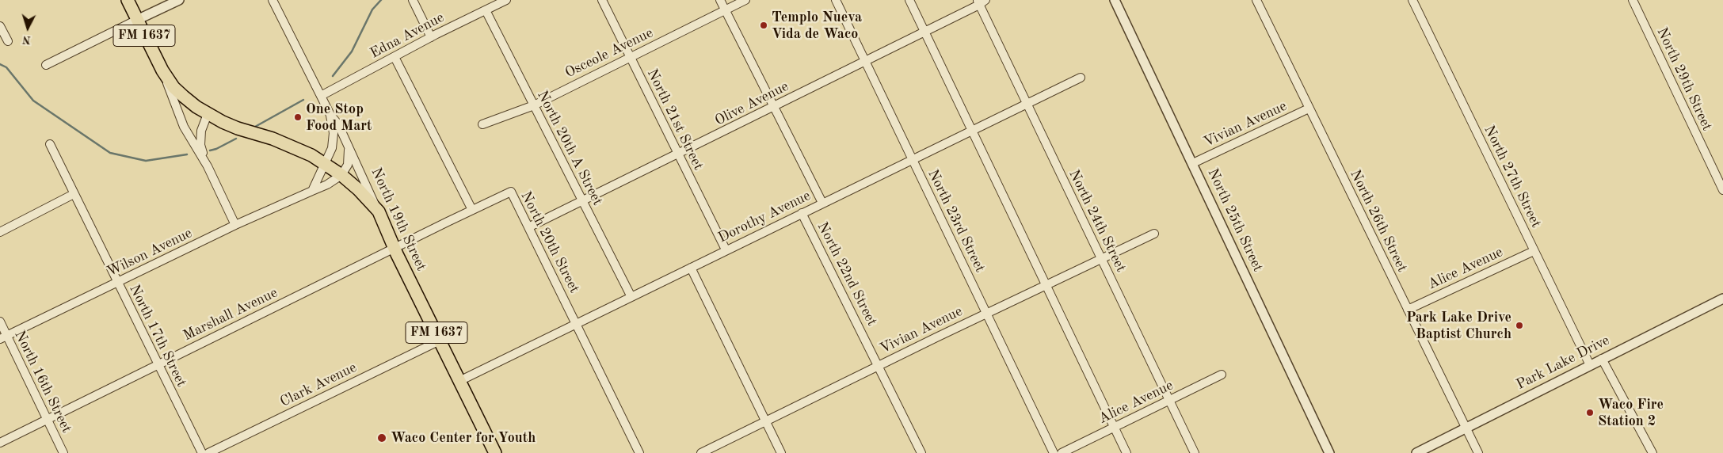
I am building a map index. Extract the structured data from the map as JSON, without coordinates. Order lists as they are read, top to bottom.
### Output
{
  "streets": {
    "main road": ["FM 1637", "North 19th Street"],
    "street": [
      "Edna Avenue",
      "Osceole Avenue",
      "North 29th Street",
      "Olive Avenue",
      "North 21st Street",
      "Vivian Avenue",
      "North 20th A Street",
      "North 27th Street",
      "Dorothy Avenue",
      "North 25th Street",
      "North 23rd Street",
      "North 24th Street",
      "North 26th Street",
      "North 20th Street",
      "Wilson Avenue",
      "Alice Avenue",
      "North 22nd Street",
      "Marshall Avenue",
      "North 17th Street",
      "Park Lake Drive",
      "North 16th Street",
      "Clark Avenue"
    ]
  },
  "crossings": [
    ["FM 1637", "North 19th Street"],
    ["FM 1637", "Wilson Avenue"],
    ["Edna Avenue", "North 20th A Street"],
    ["Edna Avenue", "North 19th Street"],
    ["Osceole Avenue", "North 21st Street"],
    ["Osceole Avenue", "North 20th A Street"],
    ["Osceole Avenue", "North 22nd Street"],
    ["Olive Avenue", "North 21st Street"],
    ["Olive Avenue", "North 20th A Street"],
    ["Olive Avenue", "North 23rd Street"],
    ["Olive Avenue", "North 24th Street"],
    ["Olive Avenue", "North 20th Street"],
    ["Olive Avenue", "North 22nd Street"],
    ["North 21st Street", "Dorothy Avenue"],
    ["Vivian Avenue", "North 25th Street"],
    ["Vivian Avenue", "North 23rd Street"],
    ["Vivian Avenue", "North 24th Street"],
    ["Vivian Avenue", "North 26th Street"],
    ["Vivian Avenue", "North 22nd Street"],
    ["North 20th A Street", "Dorothy Avenue"],
    ["North 27th Street", "Alice Avenue"],
    ["North 27th Street", "Park Lake Drive"],
    ["Dorothy Avenue", "North 19th Street"],
    ["Dorothy Avenue", "North 23rd Street"],
    ["Dorothy Avenue", "North 24th Street"],
    ["Dorothy Avenue", "North 20th Street"],
    ["Dorothy Avenue", "North 22nd Street"],
    ["North 19th Street", "Marshall Avenue"],
    ["North 19th Street", "Clark Avenue"],
    ["North 24th Street", "Alice Avenue"],
    ["North 26th Street", "Alice Avenue"],
    ["North 26th Street", "Park Lake Drive"],
    ["North 20th Street", "Marshall Avenue"],
    ["Wilson Avenue", "North 17th Street"],
    ["Wilson Avenue", "North 16th Street"],
    ["Marshall Avenue", "North 17th Street"],
    ["Marshall Avenue", "North 16th Street"]
  ],
  "places": [
    "Templo Nueva Vida de Waco",
    "One Stop Food Mart",
    "Park Lake Drive Baptist Church",
    "Waco Fire Station 2",
    "Waco Center for Youth"
  ],
  "north": "bottom"
}
